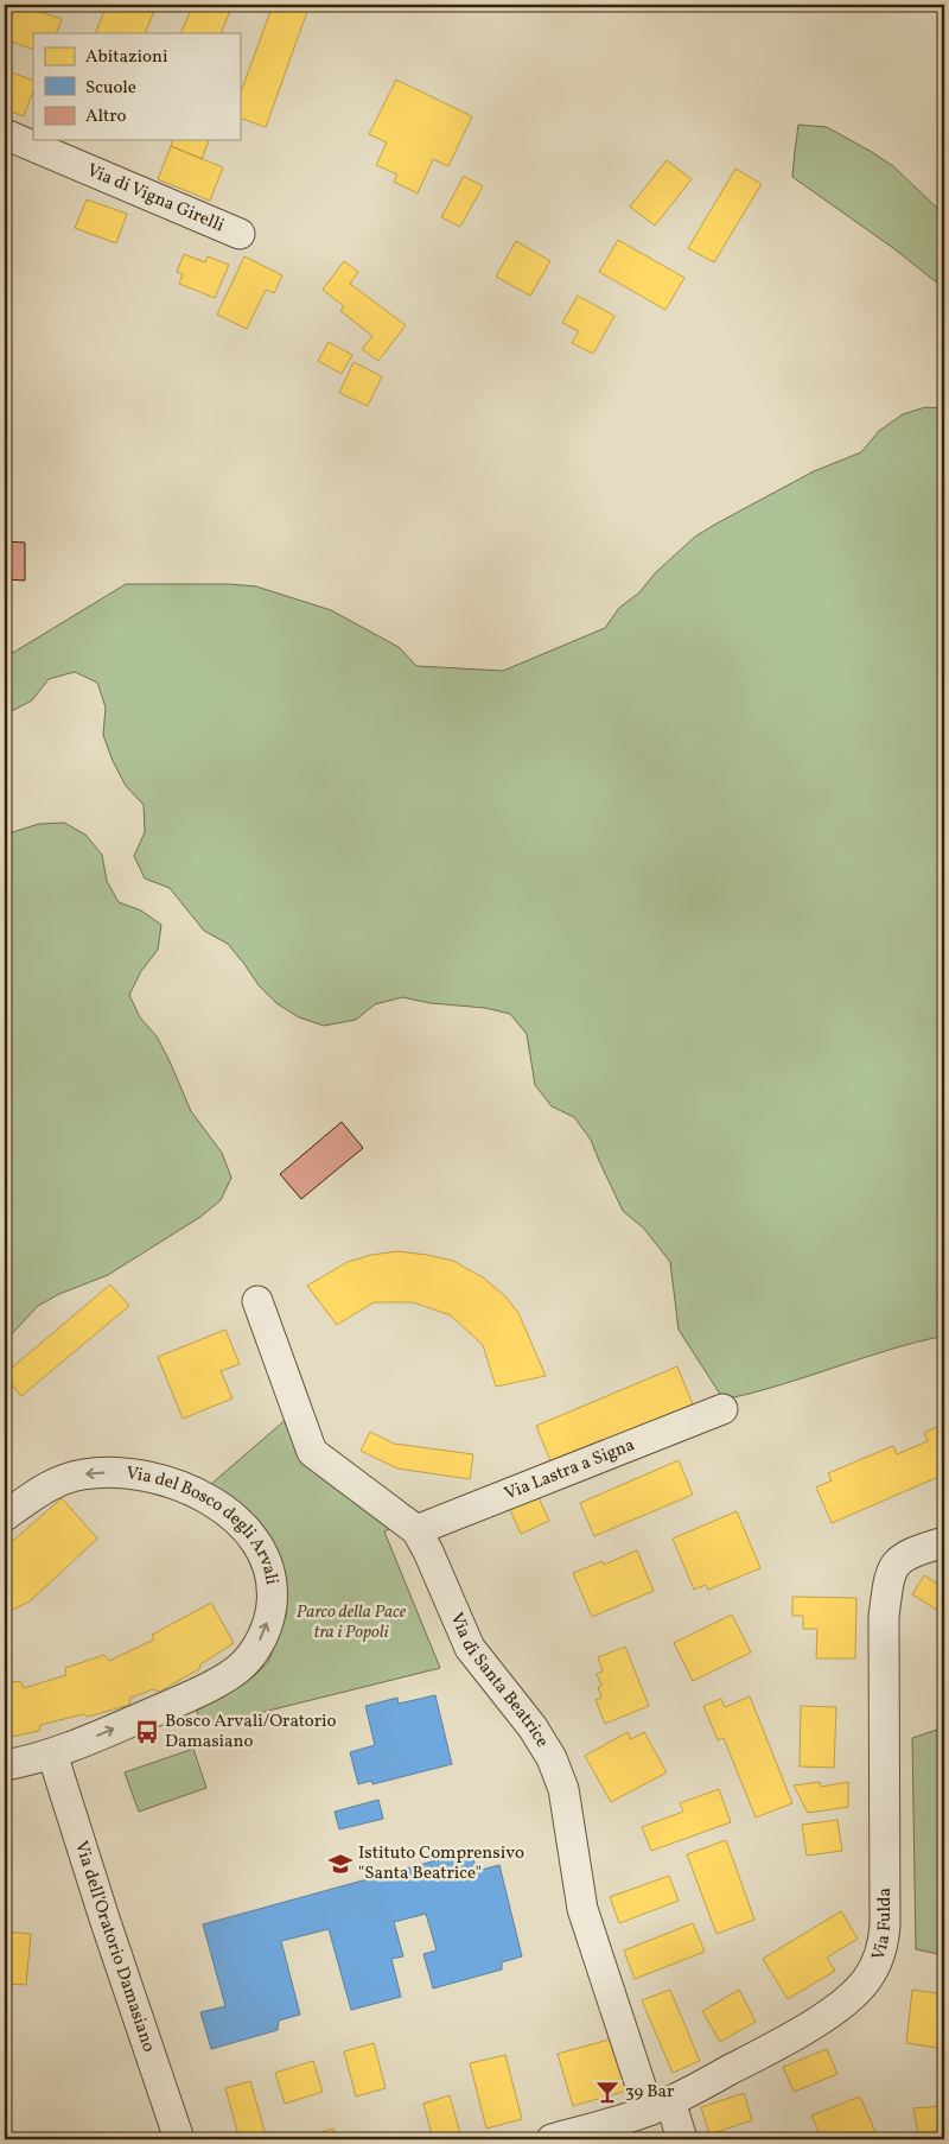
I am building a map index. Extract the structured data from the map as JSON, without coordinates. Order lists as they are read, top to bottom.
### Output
{
  "streets": {
    "street": [
      "Via di Vigna Girelli",
      "Via Lastra a Signa",
      "Via del Bosco degli Arvali",
      "Via di Santa Beatrice",
      "Via Fulda",
      "Via dell'Oratorio Damasiano"
    ]
  },
  "crossings": [
    ["Via Lastra a Signa", "Via di Santa Beatrice"],
    ["Via del Bosco degli Arvali", "Via dell'Oratorio Damasiano"],
    ["Via di Santa Beatrice", "Via Fulda"]
  ],
  "parks": ["Parco della Pace tra i Popoli"],
  "places": {
    "bus stop": ["Bosco Arvali/Oratorio Damasiano"],
    "school or university": ["Istituto Comprensivo \"Santa Beatrice\""],
    "bar": ["39 Bar"]
  },
  "legend": ["Abitazioni", "Scuole", "Altro"]
}
